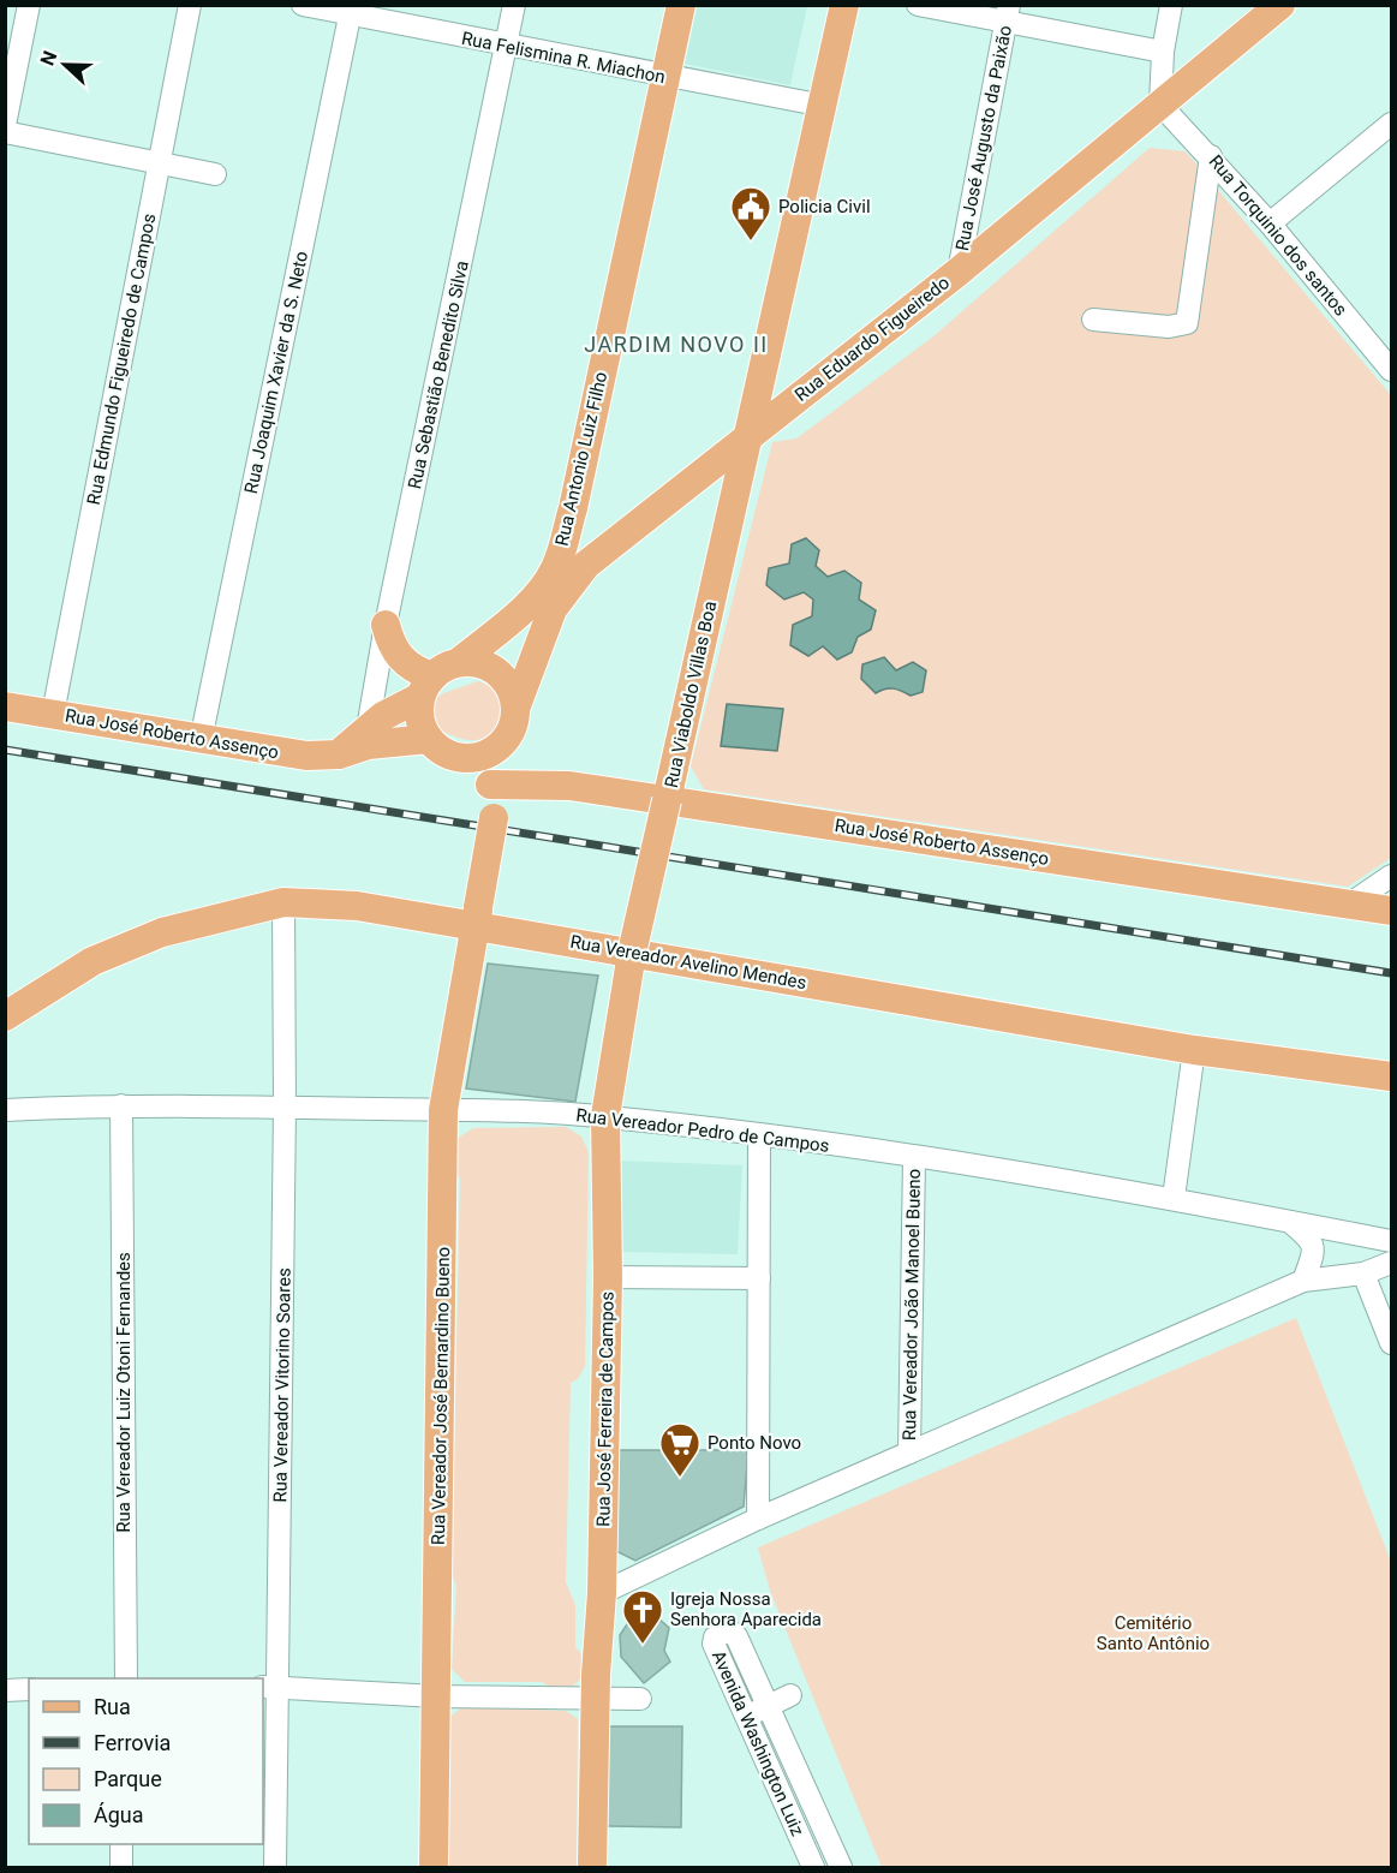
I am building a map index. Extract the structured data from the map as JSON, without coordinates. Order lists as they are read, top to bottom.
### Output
{
  "streets": {
    "main road": [
      "Rua Eduardo Figueiredo",
      "Rua Antonio Luiz Filho",
      "Rua Viaboldo Villas Boa",
      "Rua José Roberto Assenço",
      "Rua Vereador Avelino Mendes",
      "Rua Vereador José Bernardino Bueno",
      "Rua José Ferreira de Campos"
    ],
    "street": [
      "Rua Felismina R. Miachon",
      "Rua José Augusto da Paixão",
      "Rua Torquinio dos santos",
      "Rua Edmundo Figueiredo de Campos",
      "Rua Joaquim Xavier da S. Neto",
      "Rua Sebastião Benedito Silva",
      "Rua Vereador Pedro de Campos",
      "Rua Vereador João Manoel Bueno",
      "Rua Vereador Vitorino Soares",
      "Rua Vereador Luiz Otoni Fernandes",
      "Avenida Washington Luiz"
    ]
  },
  "crossings": [
    ["Rua Felismina R. Miachon", "Rua Joaquim Xavier da S. Neto"],
    ["Rua Felismina R. Miachon", "Rua Sebastião Benedito Silva"],
    ["Rua Felismina R. Miachon", "Rua Antonio Luiz Filho"],
    ["Rua Felismina R. Miachon", "Rua Viaboldo Villas Boa"],
    ["Rua José Augusto da Paixão", "Rua Eduardo Figueiredo"],
    ["Rua Torquinio dos santos", "Rua Eduardo Figueiredo"],
    ["Rua Eduardo Figueiredo", "Rua Antonio Luiz Filho"],
    ["Rua Eduardo Figueiredo", "Rua Viaboldo Villas Boa"],
    ["Rua Eduardo Figueiredo", "Rua José Roberto Assenço"],
    ["Rua Eduardo Figueiredo", "Rua Vereador José Bernardino Bueno"],
    ["Rua Edmundo Figueiredo de Campos", "Rua José Roberto Assenço"],
    ["Rua Joaquim Xavier da S. Neto", "Rua José Roberto Assenço"],
    ["Rua Sebastião Benedito Silva", "Rua José Roberto Assenço"],
    ["Rua Antonio Luiz Filho", "Rua José Roberto Assenço"],
    ["Rua Antonio Luiz Filho", "Rua Vereador José Bernardino Bueno"],
    ["Rua Viaboldo Villas Boa", "Rua José Roberto Assenço"],
    ["Rua Viaboldo Villas Boa", "Rua Vereador Avelino Mendes"],
    ["Rua Viaboldo Villas Boa", "Rua José Ferreira de Campos"],
    ["Rua José Roberto Assenço", "Rua Vereador José Bernardino Bueno"],
    ["Rua Vereador Avelino Mendes", "Rua Vereador Vitorino Soares"],
    ["Rua Vereador Avelino Mendes", "Rua Vereador José Bernardino Bueno"],
    ["Rua Vereador Avelino Mendes", "Rua José Ferreira de Campos"],
    ["Rua Vereador Pedro de Campos", "Rua Vereador João Manoel Bueno"],
    ["Rua Vereador Pedro de Campos", "Rua Vereador Vitorino Soares"],
    ["Rua Vereador Pedro de Campos", "Rua Vereador Luiz Otoni Fernandes"],
    ["Rua Vereador Pedro de Campos", "Rua Vereador José Bernardino Bueno"],
    ["Rua Vereador Pedro de Campos", "Rua José Ferreira de Campos"]
  ],
  "districts": ["JARDIM NOVO II"],
  "parks": ["Cemitério Santo Antônio"],
  "places": {
    "public building": ["Policia Civil"],
    "supermarket": ["Ponto Novo"],
    "church": ["Igreja Nossa Senhora Aparecida"]
  },
  "legend": [
    "Rua",
    "Ferrovia",
    "Parque",
    "Água"
  ],
  "north": "left"
}
